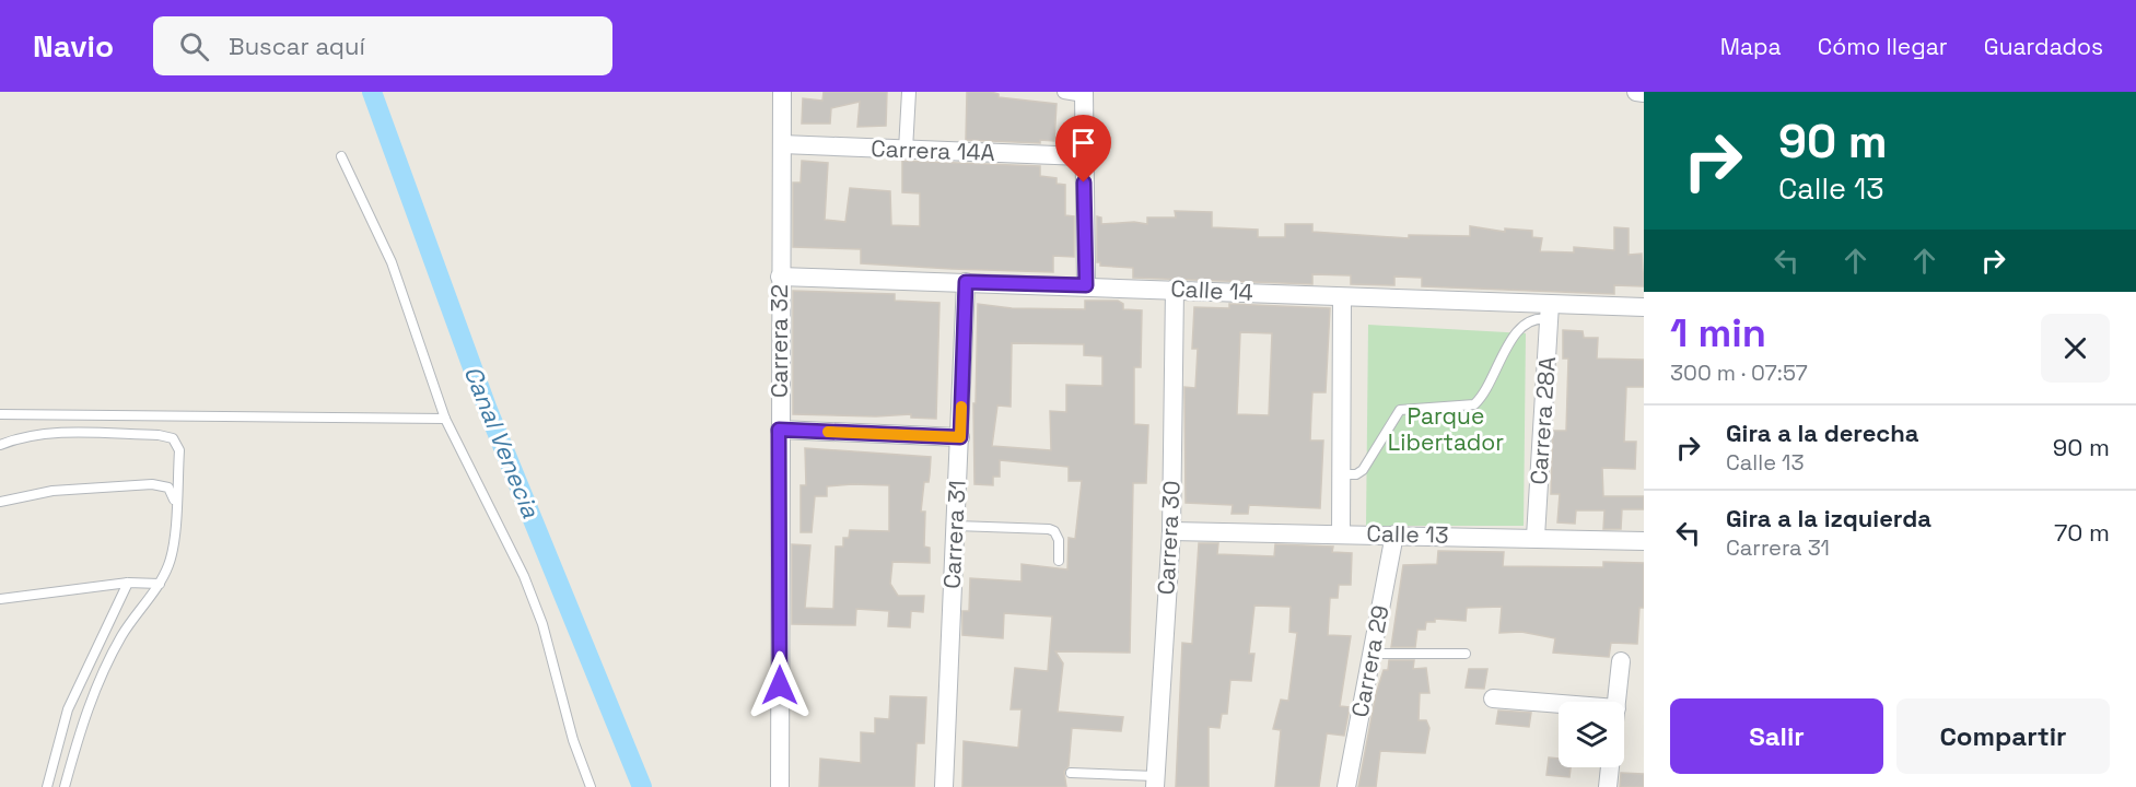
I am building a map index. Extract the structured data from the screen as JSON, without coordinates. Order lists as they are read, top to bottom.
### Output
{
  "streets": {
    "street": [
      "Carrera 14A",
      "Calle 14",
      "Carrera 32",
      "Carrera 28A",
      "Carrera 31",
      "Calle 13",
      "Carrera 30",
      "Carrera 29"
    ]
  },
  "crossings": [
    ["Carrera 14A", "Carrera 32"],
    ["Calle 14", "Carrera 32"],
    ["Calle 14", "Carrera 28A"],
    ["Calle 14", "Carrera 31"],
    ["Calle 14", "Carrera 30"],
    ["Carrera 28A", "Calle 13"],
    ["Calle 13", "Carrera 30"],
    ["Calle 13", "Carrera 29"]
  ],
  "water": ["Canal Venecia"],
  "parks": ["Parque Libertador"],
  "page": {
    "header": "Navio",
    "search": "Buscar aquí",
    "nav": ["Mapa", "Cómo llegar", "Guardados"],
    "turn": ["90 m", "Calle 13"],
    "heading": ["1 min", "300 m · 07:57"],
    "list": [
      {
        "name": "Gira a la derecha",
        "note": "Calle 13",
        "value": "90 m"
      },
      {
        "name": "Gira a la izquierda",
        "note": "Carrera 31",
        "value": "70 m"
      }
    ],
    "buttons": ["Salir", "Compartir"]
  }
}
